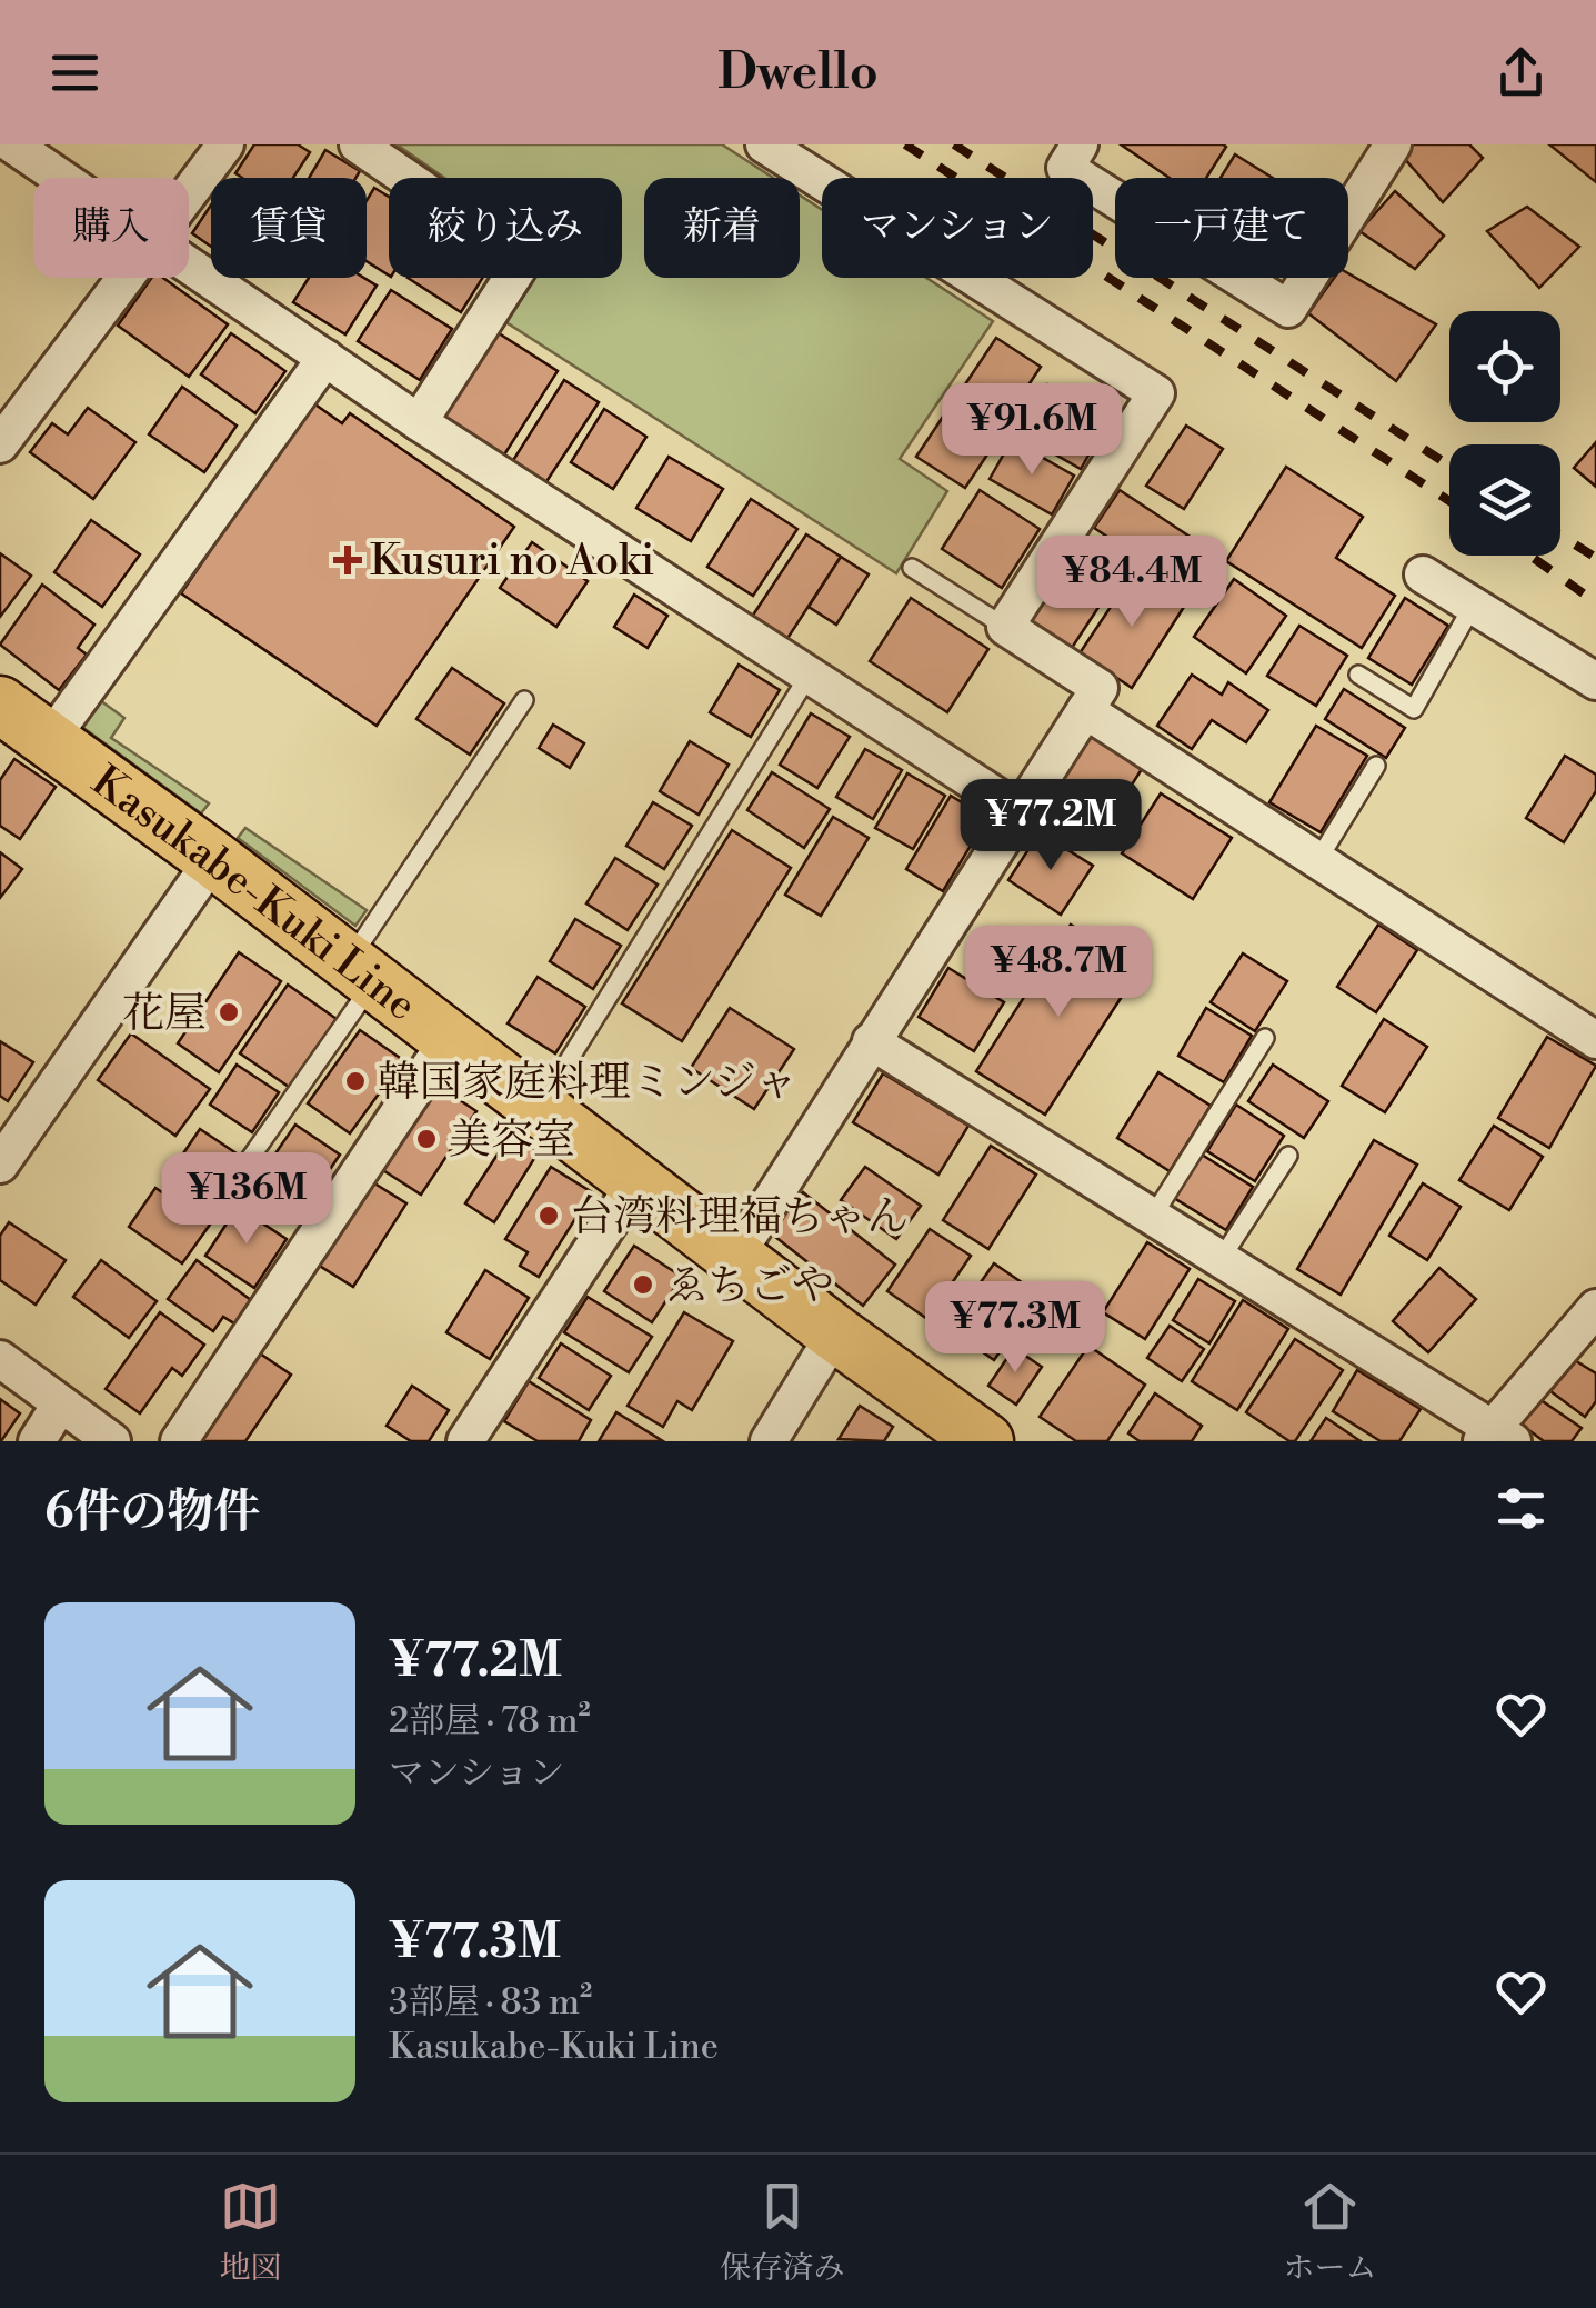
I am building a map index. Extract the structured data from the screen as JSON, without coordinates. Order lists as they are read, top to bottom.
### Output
{
  "streets": {
    "main road": ["Kasukabe-Kuki Line"]
  },
  "places": {
    "health": ["Kusuri no Aoki"],
    "other": [
      "花屋",
      "韓国家庭料理ミンジャ",
      "美容室",
      "台湾料理福ちゃん",
      "ゑちごや"
    ]
  },
  "page": {
    "header": "Dwello",
    "chip": [
      "購入",
      "賃貸",
      "絞り込み",
      "新着",
      "マンション",
      "一戸建て"
    ],
    "price": [
      "¥91.6M",
      "¥84.4M",
      "¥77.2M",
      "¥48.7M",
      "¥136M",
      "¥77.3M"
    ],
    "heading": "6件の物件",
    "list": [
      {
        "name": "¥77.2M",
        "note": "2部屋 · 78 m² · マンション"
      },
      {
        "name": "¥77.3M",
        "note": "3部屋 · 83 m² · Kasukabe-Kuki Line"
      }
    ],
    "tabs": ["地図", "保存済み", "ホーム"]
  }
}
